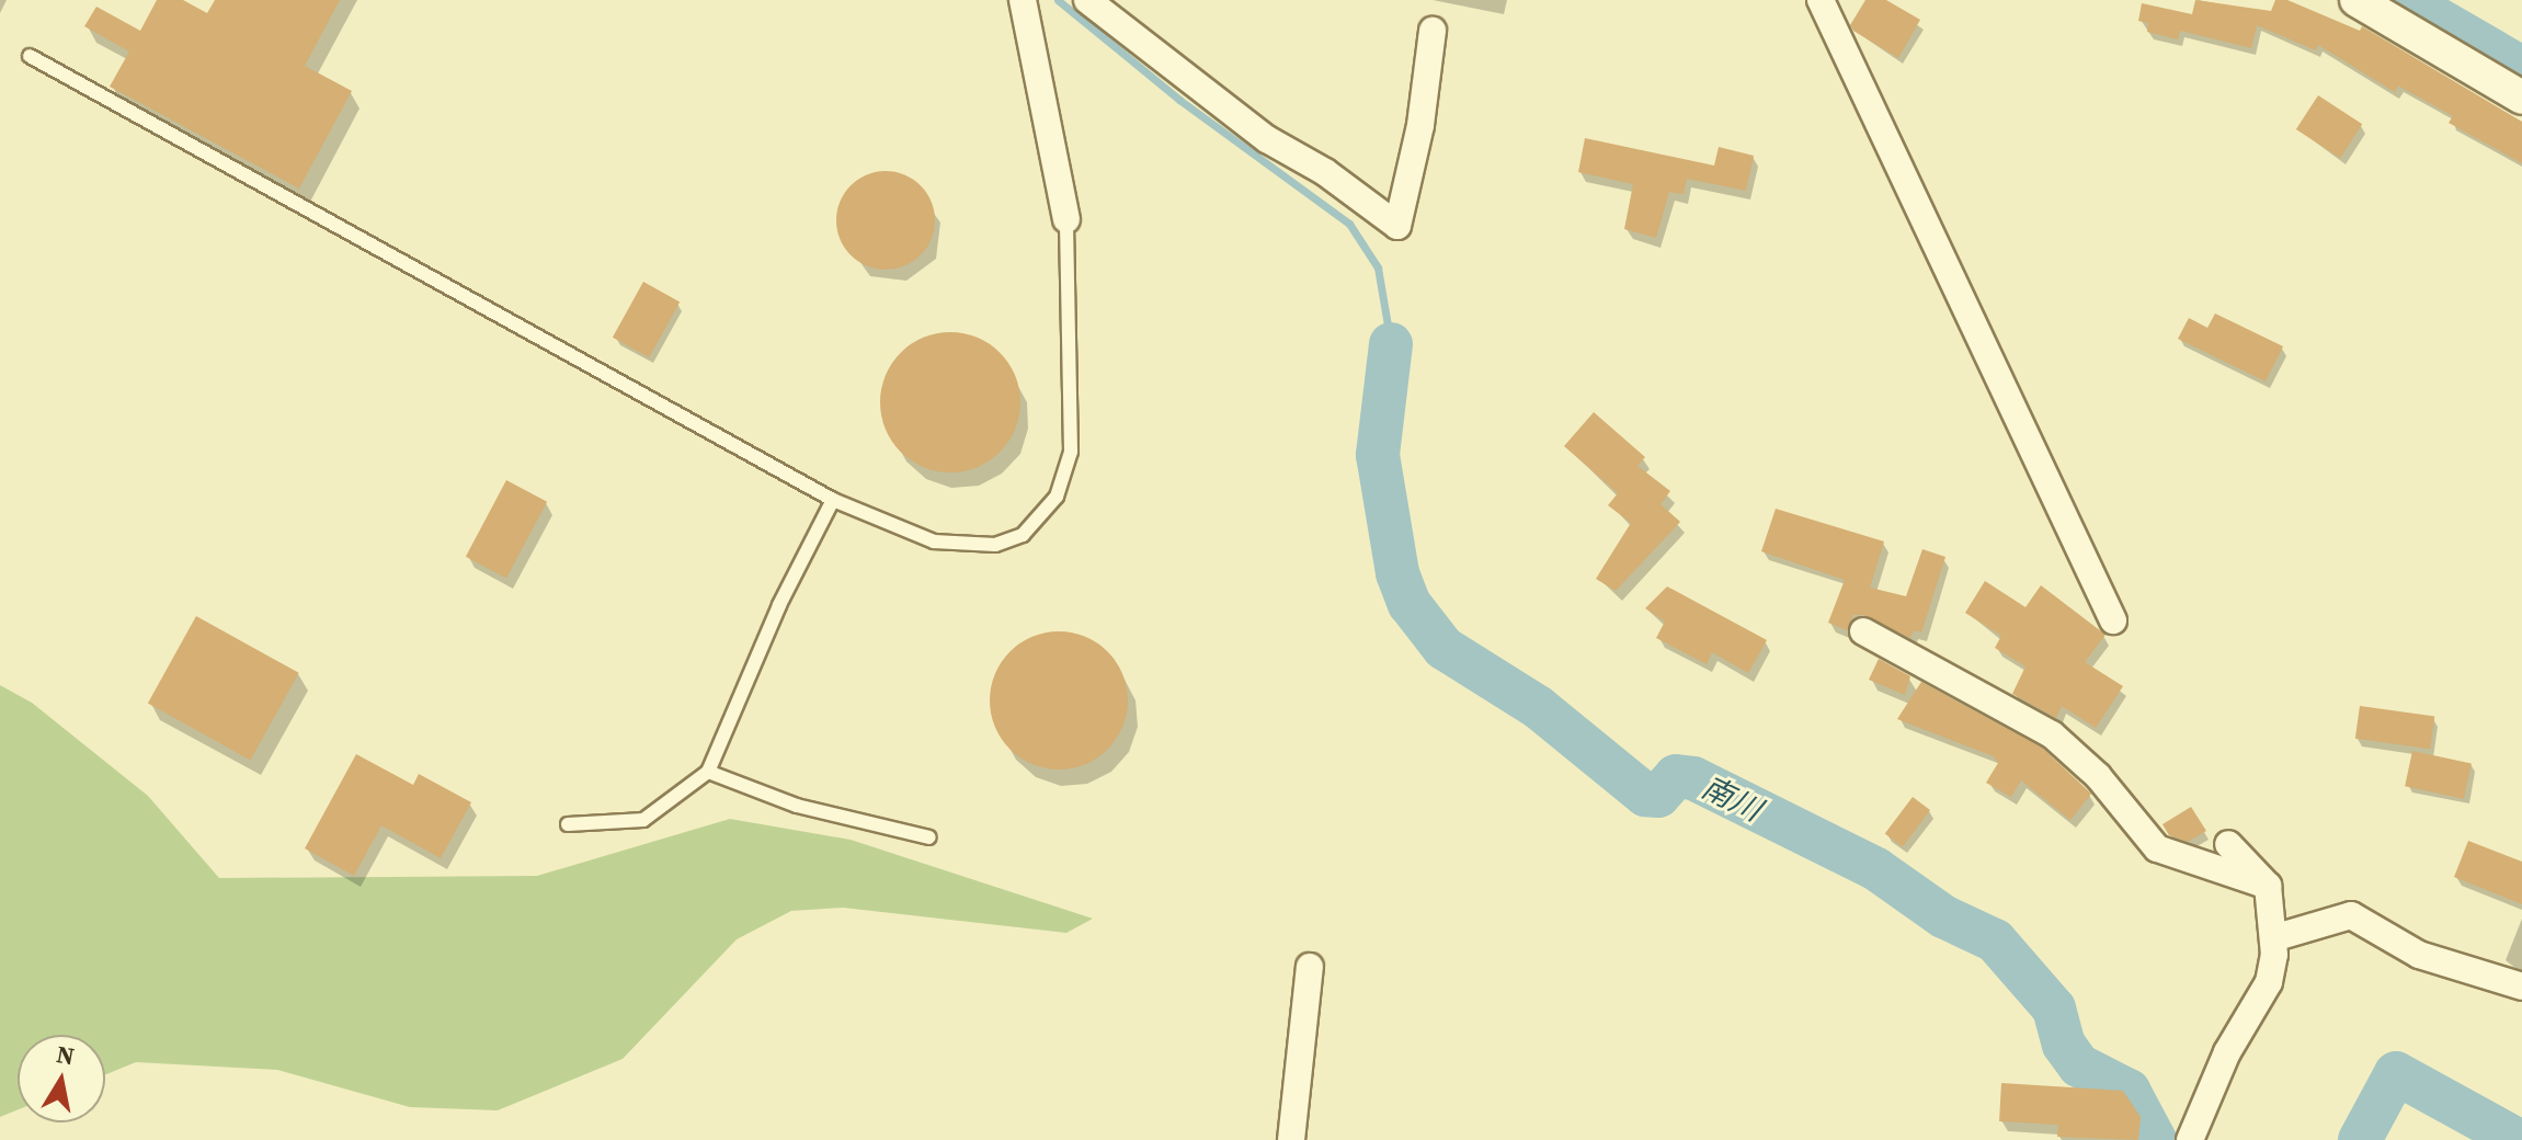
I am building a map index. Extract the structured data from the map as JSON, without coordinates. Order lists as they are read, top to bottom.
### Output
{
  "water": ["南川"],
  "north": "top"
}
